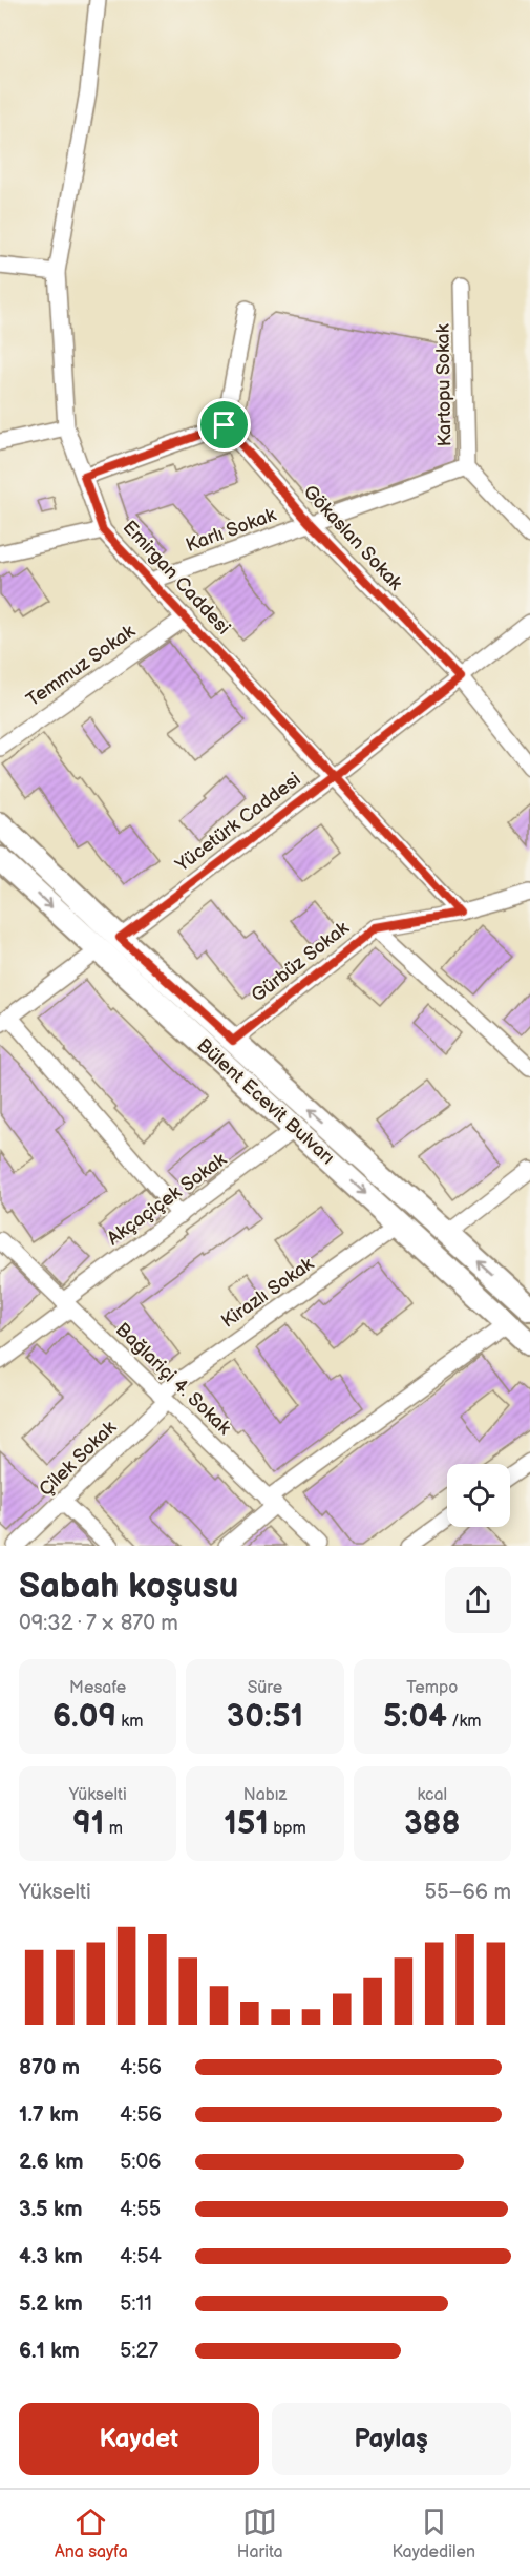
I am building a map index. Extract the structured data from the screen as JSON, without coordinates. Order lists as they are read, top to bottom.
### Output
{
  "streets": {
    "main road": ["Bülent Ecevit Bulvarı"],
    "street": [
      "Kartopu Sokak",
      "Karlı Sokak",
      "Gökaslan Sokak",
      "Emirgan Caddesi",
      "Temmuz Sokak",
      "Yücetürk Caddesi",
      "Gürbüz Sokak",
      "Akçaçiçek Sokak",
      "Kirazlı Sokak",
      "Bağlariçi 4. Sokak",
      "Çilek Sokak"
    ]
  },
  "crossings": [
    ["Kartopu Sokak", "Karlı Sokak"],
    ["Karlı Sokak", "Gökaslan Sokak"],
    ["Karlı Sokak", "Emirgan Caddesi"],
    ["Gökaslan Sokak", "Yücetürk Caddesi"],
    ["Emirgan Caddesi", "Temmuz Sokak"],
    ["Emirgan Caddesi", "Yücetürk Caddesi"],
    ["Yücetürk Caddesi", "Bülent Ecevit Bulvarı"],
    ["Gürbüz Sokak", "Bülent Ecevit Bulvarı"],
    ["Bülent Ecevit Bulvarı", "Akçaçiçek Sokak"],
    ["Bülent Ecevit Bulvarı", "Kirazlı Sokak"],
    ["Akçaçiçek Sokak", "Bağlariçi 4. Sokak"],
    ["Kirazlı Sokak", "Bağlariçi 4. Sokak"],
    ["Kirazlı Sokak", "Çilek Sokak"],
    ["Bağlariçi 4. Sokak", "Çilek Sokak"]
  ],
  "page": {
    "heading": ["Sabah koşusu", "09:32 · 7 × 870 m"],
    "stats": [
      ["Mesafe", "6.09 km"],
      ["Süre", "30:51"],
      ["Tempo", "5:04 /km"],
      ["Yükselti", "91 m"],
      ["Nabız", "151 bpm"],
      ["kcal", "388"]
    ],
    "chart": ["Yükselti", "55–66 m"],
    "list": [
      {
        "name": "870 m",
        "note": "4:56"
      },
      {
        "name": "1.7 km",
        "note": "4:56"
      },
      {
        "name": "2.6 km",
        "note": "5:06"
      },
      {
        "name": "3.5 km",
        "note": "4:55"
      },
      {
        "name": "4.3 km",
        "note": "4:54"
      },
      {
        "name": "5.2 km",
        "note": "5:11"
      },
      {
        "name": "6.1 km",
        "note": "5:27"
      }
    ],
    "buttons": ["Kaydet", "Paylaş"],
    "tabs": ["Ana sayfa", "Harita", "Kaydedilen"]
  }
}
